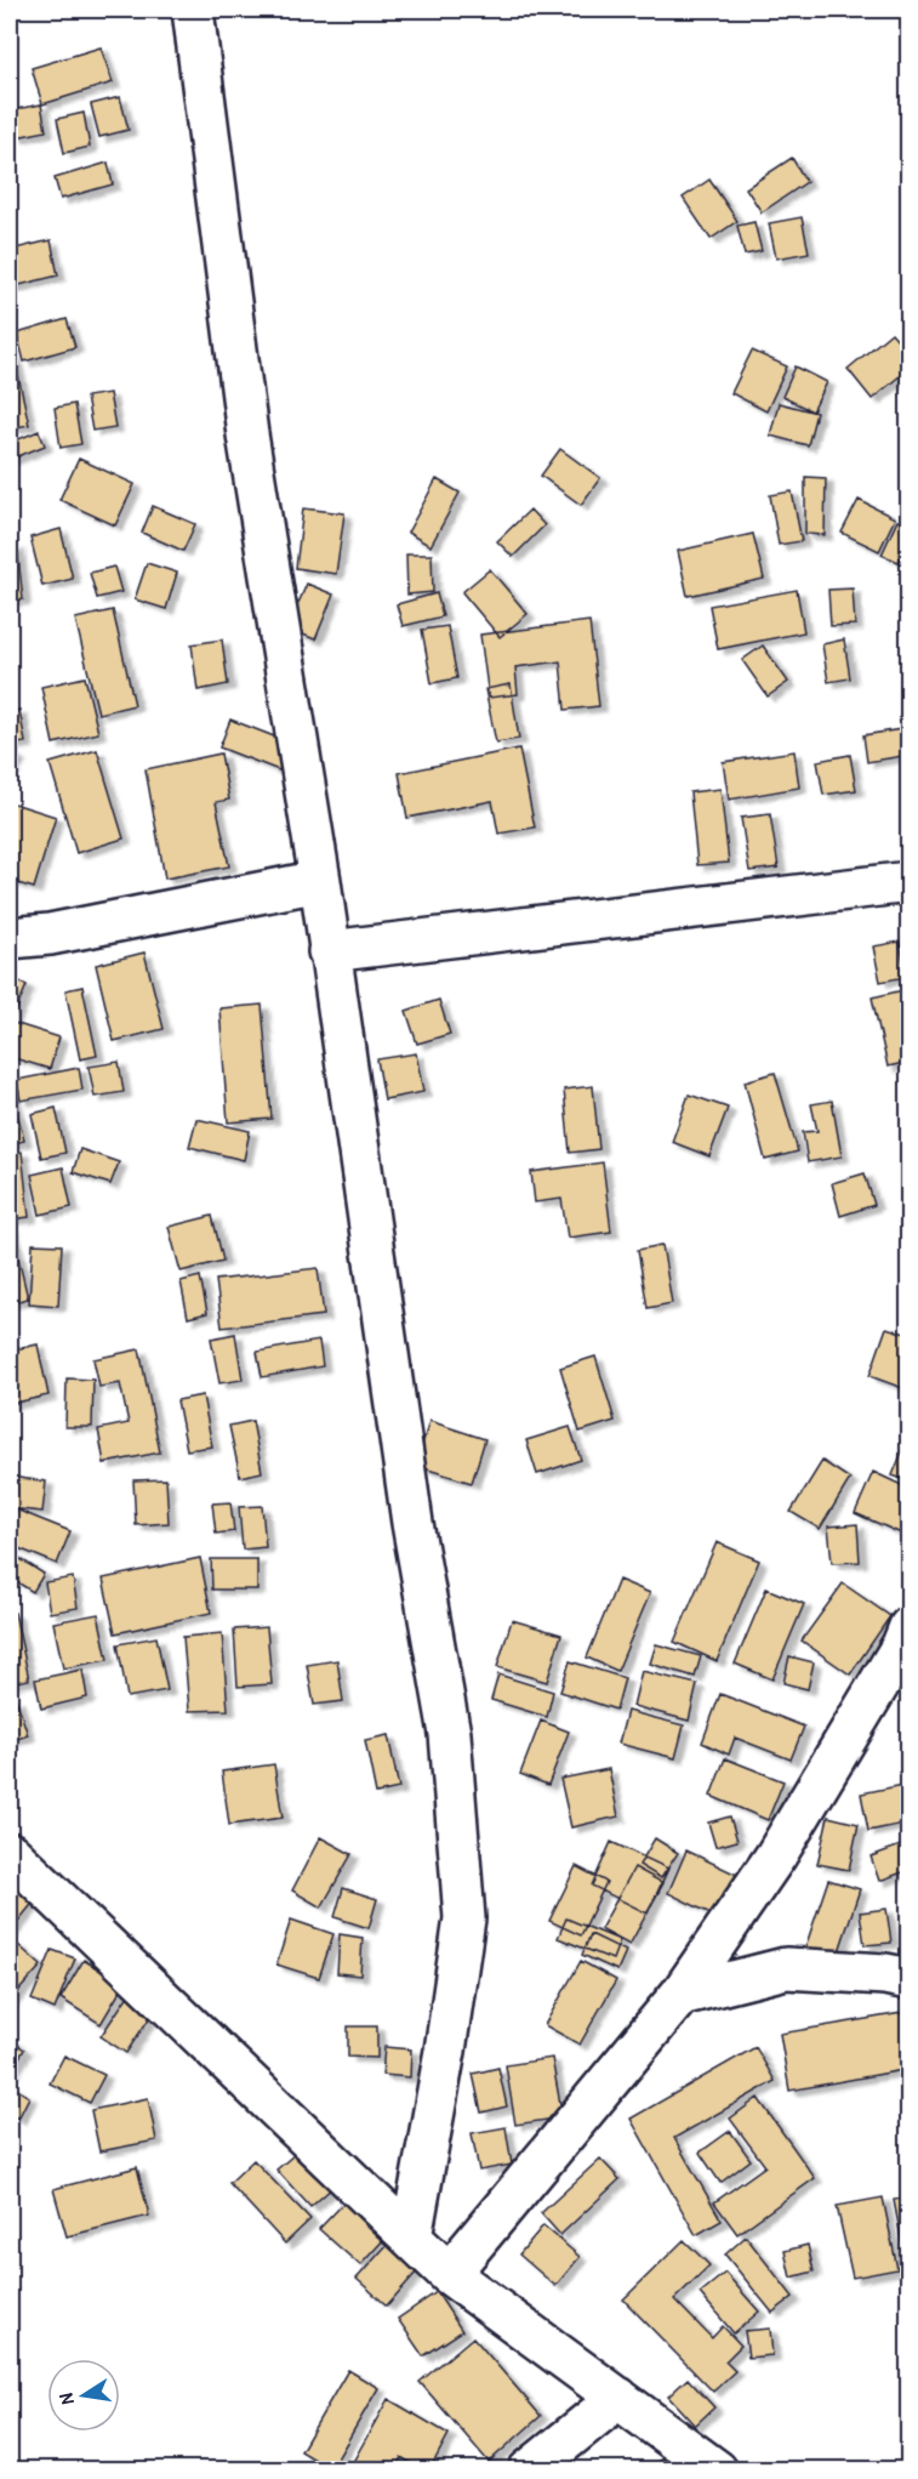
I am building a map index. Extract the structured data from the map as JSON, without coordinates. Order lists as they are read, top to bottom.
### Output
{
  "north": "left"
}
